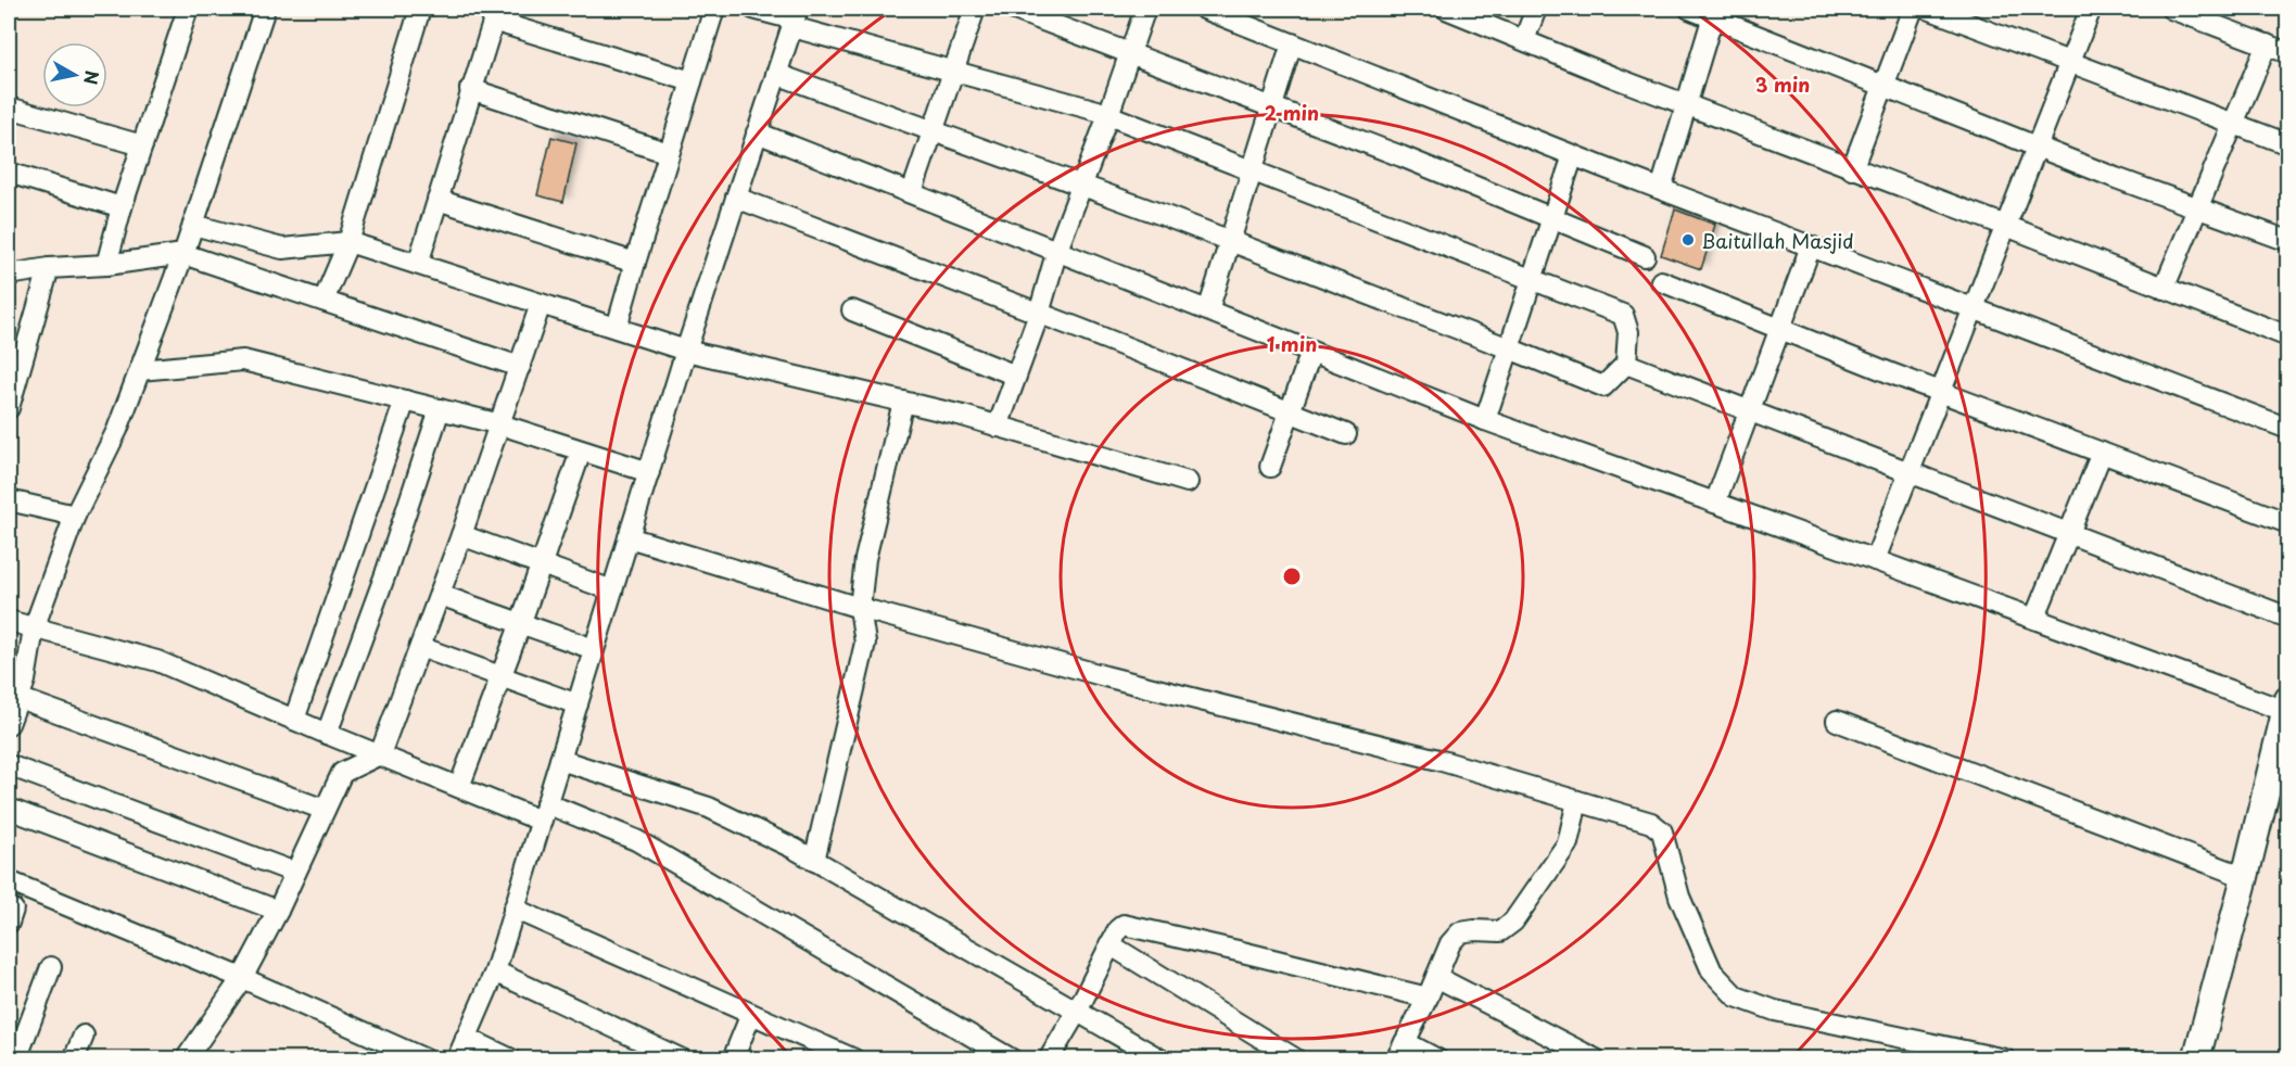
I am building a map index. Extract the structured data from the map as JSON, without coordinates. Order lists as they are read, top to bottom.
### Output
{
  "places": ["Baitullah Masjid"],
  "north": "right",
  "rings": ["3 min", "2 min", "1 min"]
}
